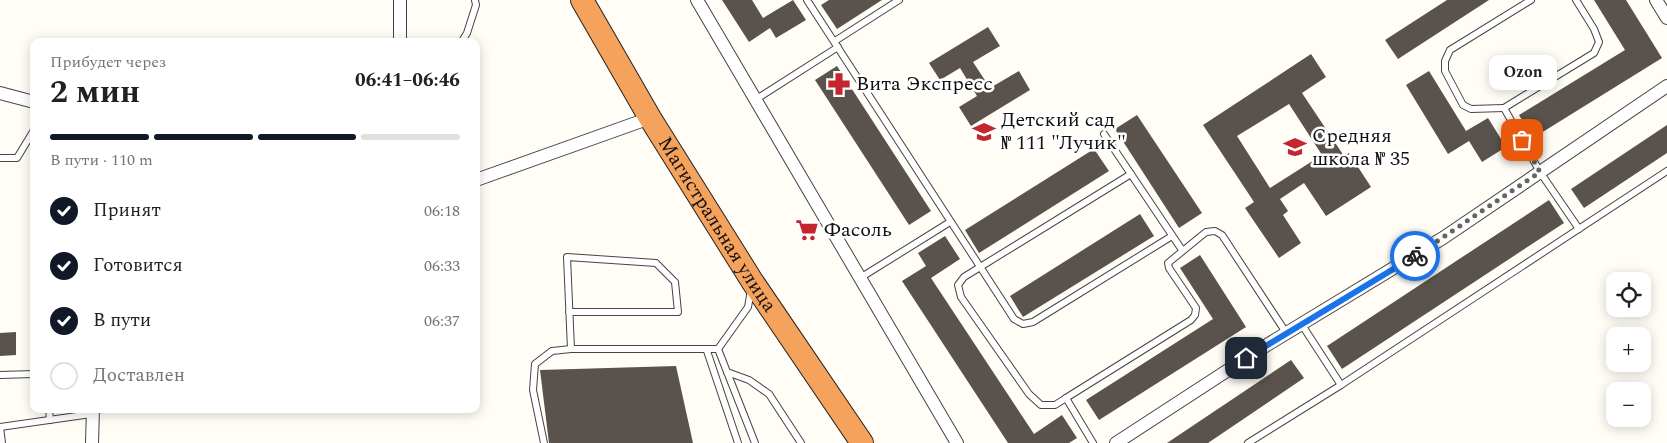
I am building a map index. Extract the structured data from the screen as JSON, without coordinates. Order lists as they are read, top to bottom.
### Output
{
  "streets": {
    "highway": ["Магистральная улица"]
  },
  "places": {
    "pharmacy": ["Вита Экспресс"],
    "school or university": ["Детский сад № 111 \"Лучик\"", "Средняя школа № 35"],
    "other": ["Ozon"],
    "supermarket": ["Фасоль"]
  },
  "page": {
    "heading": ["2 мин", "Прибудет через", "06:41–06:46"],
    "bubble": "Ozon",
    "bar": "В пути · 110 m",
    "list": [
      ["Принят", "06:18"],
      ["Готовится", "06:33"],
      ["В пути", "06:37"],
      "Доставлен"
    ],
    "map_buttons": ["+", "−"]
  }
}
